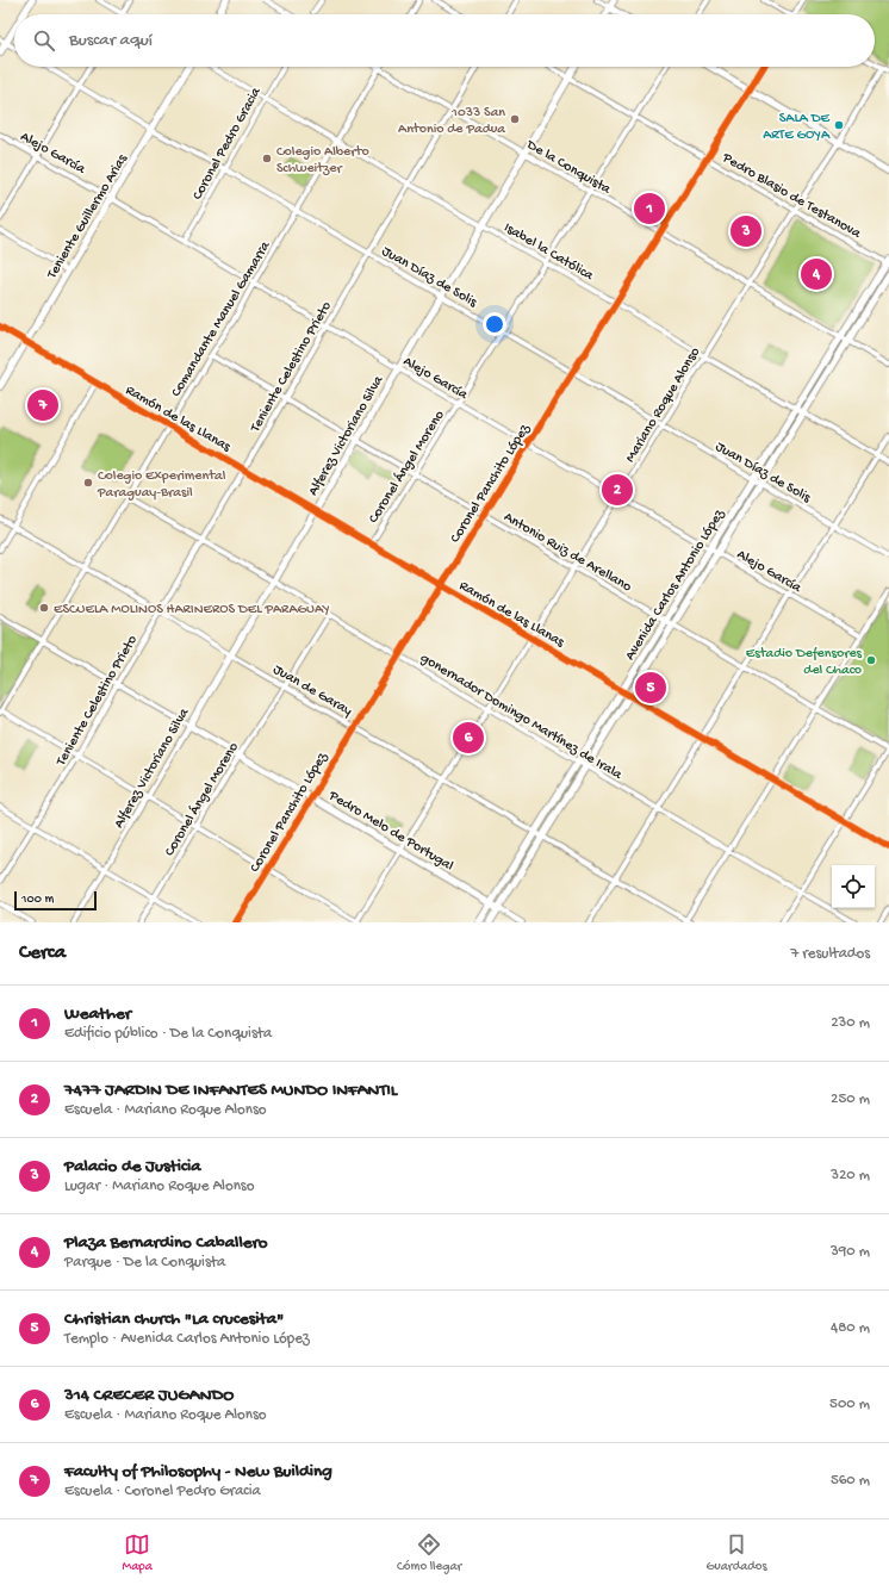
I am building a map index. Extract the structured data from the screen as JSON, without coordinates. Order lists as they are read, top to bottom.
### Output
{
  "streets": {
    "street": [
      "Coronel Pedro Gracia",
      "Alejo García",
      "De la Conquista",
      "Pedro Blasio de Testanova",
      "Teniente Guillermo Arias",
      "Isabel la Católica",
      "Juan Díaz de Solis",
      "Comandante Manuel Gamarra",
      "Teniente Celestino Prieto",
      "Mariano Roque Alonso",
      "Ramón de las Llanas",
      "Alferez Victoriano Silva",
      "Coronel Ángel Moreno",
      "Coronel Panchito López",
      "Antonio Ruiz de Arellano",
      "Avenida Carlos Antonio López",
      "Juan de Garay",
      "gonernador Domingo Martínez de Irala",
      "Pedro Melo de Portugal"
    ]
  },
  "crossings": [
    ["Coronel Pedro Gracia", "Alejo García"],
    ["Coronel Pedro Gracia", "Isabel la Católica"],
    ["Coronel Pedro Gracia", "Juan Díaz de Solis"],
    ["Alejo García", "Teniente Guillermo Arias"],
    ["Alejo García", "Comandante Manuel Gamarra"],
    ["Alejo García", "Teniente Celestino Prieto"],
    ["Alejo García", "Mariano Roque Alonso"],
    ["Alejo García", "Alferez Victoriano Silva"],
    ["Alejo García", "Coronel Ángel Moreno"],
    ["Alejo García", "Coronel Panchito López"],
    ["Alejo García", "Avenida Carlos Antonio López"],
    ["De la Conquista", "Comandante Manuel Gamarra"],
    ["De la Conquista", "Teniente Celestino Prieto"],
    ["De la Conquista", "Mariano Roque Alonso"],
    ["De la Conquista", "Alferez Victoriano Silva"],
    ["De la Conquista", "Coronel Ángel Moreno"],
    ["De la Conquista", "Coronel Panchito López"],
    ["De la Conquista", "Avenida Carlos Antonio López"],
    ["Pedro Blasio de Testanova", "Mariano Roque Alonso"],
    ["Pedro Blasio de Testanova", "Alferez Victoriano Silva"],
    ["Pedro Blasio de Testanova", "Coronel Ángel Moreno"],
    ["Pedro Blasio de Testanova", "Coronel Panchito López"],
    ["Pedro Blasio de Testanova", "Avenida Carlos Antonio López"],
    ["Teniente Guillermo Arias", "Juan Díaz de Solis"],
    ["Teniente Guillermo Arias", "Ramón de las Llanas"],
    ["Isabel la Católica", "Comandante Manuel Gamarra"],
    ["Isabel la Católica", "Teniente Celestino Prieto"],
    ["Isabel la Católica", "Mariano Roque Alonso"],
    ["Isabel la Católica", "Alferez Victoriano Silva"],
    ["Isabel la Católica", "Coronel Ángel Moreno"],
    ["Isabel la Católica", "Coronel Panchito López"],
    ["Isabel la Católica", "Avenida Carlos Antonio López"],
    ["Juan Díaz de Solis", "Comandante Manuel Gamarra"],
    ["Juan Díaz de Solis", "Teniente Celestino Prieto"],
    ["Juan Díaz de Solis", "Mariano Roque Alonso"],
    ["Juan Díaz de Solis", "Alferez Victoriano Silva"],
    ["Juan Díaz de Solis", "Coronel Ángel Moreno"],
    ["Juan Díaz de Solis", "Coronel Panchito López"],
    ["Juan Díaz de Solis", "Avenida Carlos Antonio López"],
    ["Comandante Manuel Gamarra", "Ramón de las Llanas"],
    ["Comandante Manuel Gamarra", "Antonio Ruiz de Arellano"],
    ["Comandante Manuel Gamarra", "Juan de Garay"],
    ["Comandante Manuel Gamarra", "gonernador Domingo Martínez de Irala"],
    ["Comandante Manuel Gamarra", "Pedro Melo de Portugal"],
    ["Teniente Celestino Prieto", "Ramón de las Llanas"],
    ["Teniente Celestino Prieto", "Antonio Ruiz de Arellano"],
    ["Teniente Celestino Prieto", "Juan de Garay"],
    ["Teniente Celestino Prieto", "gonernador Domingo Martínez de Irala"],
    ["Teniente Celestino Prieto", "Pedro Melo de Portugal"],
    ["Mariano Roque Alonso", "Ramón de las Llanas"],
    ["Mariano Roque Alonso", "Antonio Ruiz de Arellano"],
    ["Mariano Roque Alonso", "Juan de Garay"],
    ["Mariano Roque Alonso", "gonernador Domingo Martínez de Irala"],
    ["Mariano Roque Alonso", "Pedro Melo de Portugal"],
    ["Ramón de las Llanas", "Alferez Victoriano Silva"],
    ["Ramón de las Llanas", "Coronel Ángel Moreno"],
    ["Ramón de las Llanas", "Coronel Panchito López"],
    ["Ramón de las Llanas", "Avenida Carlos Antonio López"],
    ["Alferez Victoriano Silva", "Antonio Ruiz de Arellano"],
    ["Alferez Victoriano Silva", "Juan de Garay"],
    ["Alferez Victoriano Silva", "gonernador Domingo Martínez de Irala"],
    ["Alferez Victoriano Silva", "Pedro Melo de Portugal"],
    ["Coronel Ángel Moreno", "Antonio Ruiz de Arellano"],
    ["Coronel Ángel Moreno", "Juan de Garay"],
    ["Coronel Ángel Moreno", "gonernador Domingo Martínez de Irala"],
    ["Coronel Ángel Moreno", "Pedro Melo de Portugal"],
    ["Coronel Panchito López", "Antonio Ruiz de Arellano"],
    ["Coronel Panchito López", "Juan de Garay"],
    ["Coronel Panchito López", "gonernador Domingo Martínez de Irala"],
    ["Coronel Panchito López", "Pedro Melo de Portugal"],
    ["Antonio Ruiz de Arellano", "Avenida Carlos Antonio López"],
    ["Avenida Carlos Antonio López", "Juan de Garay"],
    ["Avenida Carlos Antonio López", "gonernador Domingo Martínez de Irala"],
    ["Avenida Carlos Antonio López", "Pedro Melo de Portugal"]
  ],
  "places": [
    "1033 San Antonio de Padua",
    "SALA DE ARTE GOYA",
    "Colegio Alberto Schweitzer",
    "Colegio Experimental Paraguay-Brasil",
    "ESCUELA MOLINOS HARINEROS DEL PARAGUAY",
    "Estadio Defensores del Chaco"
  ],
  "scale_bar": "100 m",
  "page": {
    "search": "Buscar aquí",
    "pins": [
      "1",
      "3",
      "4",
      "7",
      "2",
      "5",
      "6"
    ],
    "scale": "100 m",
    "heading": ["Cerca", "7 resultados"],
    "list": [
      {
        "mark": "1",
        "name": "Weather",
        "note": "Edificio público · De la Conquista",
        "value": "230 m"
      },
      {
        "mark": "2",
        "name": "7477 JARDIN DE INFANTES MUNDO INFANTIL",
        "note": "Escuela · Mariano Roque Alonso",
        "value": "250 m"
      },
      {
        "mark": "3",
        "name": "Palacio de Justicia",
        "note": "Lugar · Mariano Roque Alonso",
        "value": "320 m"
      },
      {
        "mark": "4",
        "name": "Plaza Bernardino Caballero",
        "note": "Parque · De la Conquista",
        "value": "390 m"
      },
      {
        "mark": "5",
        "name": "Christian church \"La crucesita\"",
        "note": "Templo · Avenida Carlos Antonio López",
        "value": "480 m"
      },
      {
        "mark": "6",
        "name": "314 CRECER JUGANDO",
        "note": "Escuela · Mariano Roque Alonso",
        "value": "500 m"
      },
      {
        "mark": "7",
        "name": "Faculty of Philosophy - New Building",
        "note": "Escuela · Coronel Pedro Gracia",
        "value": "560 m"
      }
    ],
    "nav": ["Mapa", "Cómo llegar", "Guardados"]
  }
}
